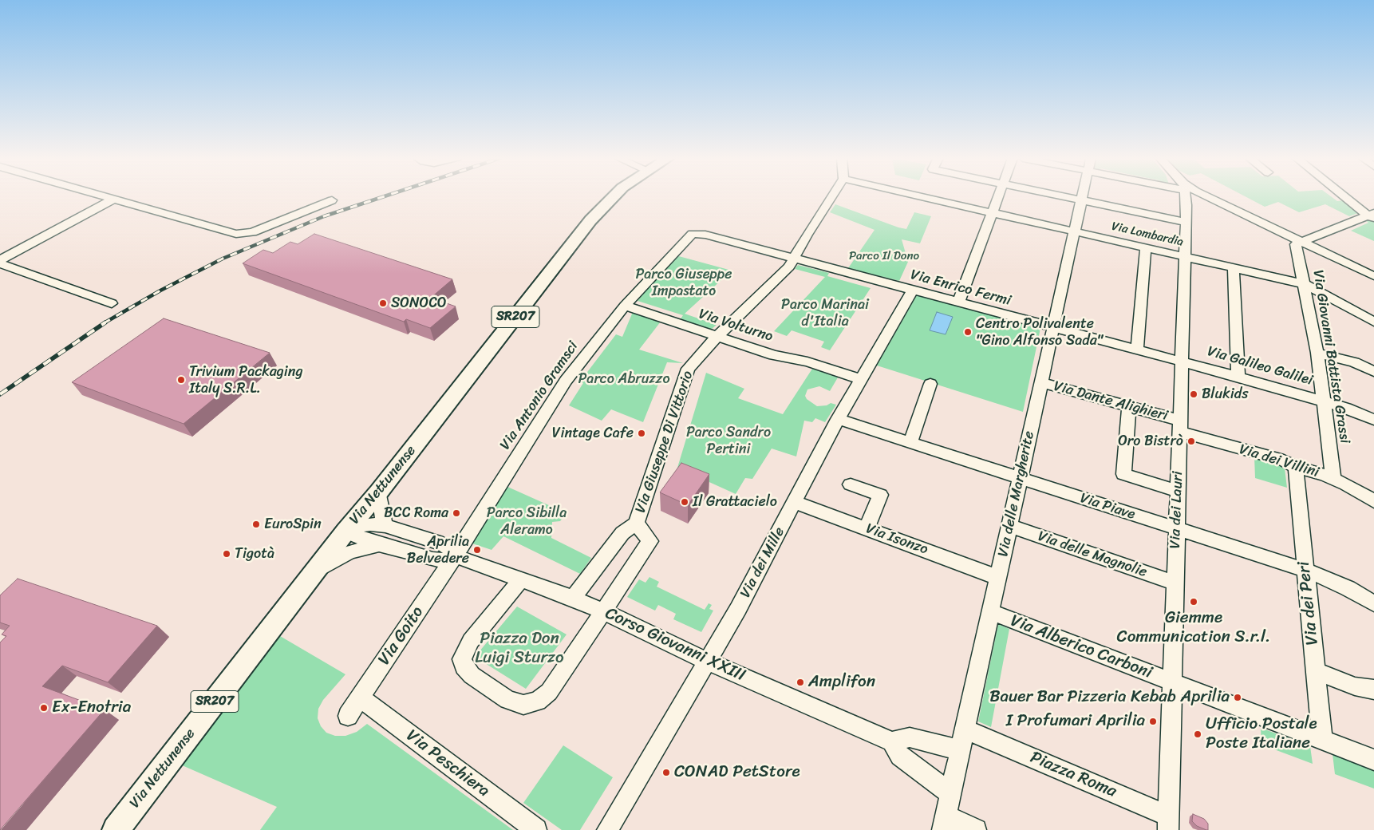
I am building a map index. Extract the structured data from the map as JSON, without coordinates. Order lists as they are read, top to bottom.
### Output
{
  "streets": {
    "main road": ["SR207", "Via Nettunense"],
    "street": [
      "Via Lombardia",
      "Via Enrico Fermi",
      "Via Volturno",
      "Via Giovanni Battista Grassi",
      "Via Galileo Galilei",
      "Via Antonio Gramsci",
      "Via Dante Alighieri",
      "Via Giuseppe Di Vittorio",
      "Via dei Villini",
      "Via delle Margherite",
      "Via Piave",
      "Via dei Lauri",
      "Via Isonzo",
      "Via delle Magnolie",
      "Via dei Mille",
      "Via dei Peri",
      "Via Goito",
      "Corso Giovanni XXIII",
      "Via Alberico Carboni",
      "Via Peschiera",
      "Piazza Roma"
    ]
  },
  "crossings": [
    ["Via Lombardia", "Via Giovanni Battista Grassi"],
    ["Via Lombardia", "Via delle Margherite"],
    ["Via Lombardia", "Via dei Lauri"],
    ["Via Enrico Fermi", "Via Galileo Galilei"],
    ["Via Enrico Fermi", "Via Antonio Gramsci"],
    ["Via Enrico Fermi", "Via Giuseppe Di Vittorio"],
    ["Via Enrico Fermi", "Via delle Margherite"],
    ["Via Enrico Fermi", "Via dei Mille"],
    ["Via Volturno", "Via Antonio Gramsci"],
    ["Via Volturno", "Via Giuseppe Di Vittorio"],
    ["Via Volturno", "Via dei Mille"],
    ["Via Giovanni Battista Grassi", "Via Galileo Galilei"],
    ["Via Giovanni Battista Grassi", "Via dei Villini"],
    ["Via Galileo Galilei", "Via dei Lauri"],
    ["Via Antonio Gramsci", "Via Goito"],
    ["Via Antonio Gramsci", "Corso Giovanni XXIII"],
    ["Via Dante Alighieri", "Via dei Villini"],
    ["Via Dante Alighieri", "Via delle Margherite"],
    ["Via Dante Alighieri", "Via dei Lauri"],
    ["Via Giuseppe Di Vittorio", "Corso Giovanni XXIII"],
    ["Via dei Villini", "Via dei Lauri"],
    ["Via dei Villini", "Via dei Peri"],
    ["Via Nettunense", "Corso Giovanni XXIII"],
    ["Via delle Margherite", "Via Piave"],
    ["Via delle Margherite", "Via Isonzo"],
    ["Via delle Margherite", "Via delle Magnolie"],
    ["Via delle Margherite", "Via Alberico Carboni"],
    ["Via delle Margherite", "Piazza Roma"],
    ["Via Piave", "Via dei Lauri"],
    ["Via Piave", "Via dei Mille"],
    ["Via Piave", "Via dei Peri"],
    ["Via dei Lauri", "Via delle Magnolie"],
    ["Via dei Lauri", "Via Alberico Carboni"],
    ["Via dei Lauri", "Piazza Roma"],
    ["Via Isonzo", "Via dei Mille"],
    ["Via dei Mille", "Corso Giovanni XXIII"],
    ["Via dei Peri", "Via Alberico Carboni"],
    ["Via Goito", "Corso Giovanni XXIII"],
    ["Via Goito", "Via Peschiera"]
  ],
  "parks": [
    "Parco Il Dono",
    "Parco Giuseppe Impastato",
    "Parco Marinai d'Italia",
    "Parco Abruzzo",
    "Parco Sandro Pertini",
    "Parco Sibilla Aleramo",
    "Piazza Don Luigi Sturzo"
  ],
  "places": [
    "SONOCO",
    "Centro Polivalente \"Gino Alfonso Sada\"",
    "Trivium Packaging Italy S.R.L.",
    "Blukids",
    "Vintage Cafe",
    "Oro Bistrò",
    "Il Grattacielo",
    "BCC Roma",
    "EuroSpin",
    "Aprilia Belvedere",
    "Tigotà",
    "Giemme Communication S.r.l.",
    "Amplifon",
    "Bauer Bar Pizzeria Kebab Aprilia",
    "Ex-Enotria",
    "I Profumari Aprilia",
    "Ufficio Postale Poste Italiane",
    "CONAD PetStore"
  ]
}
